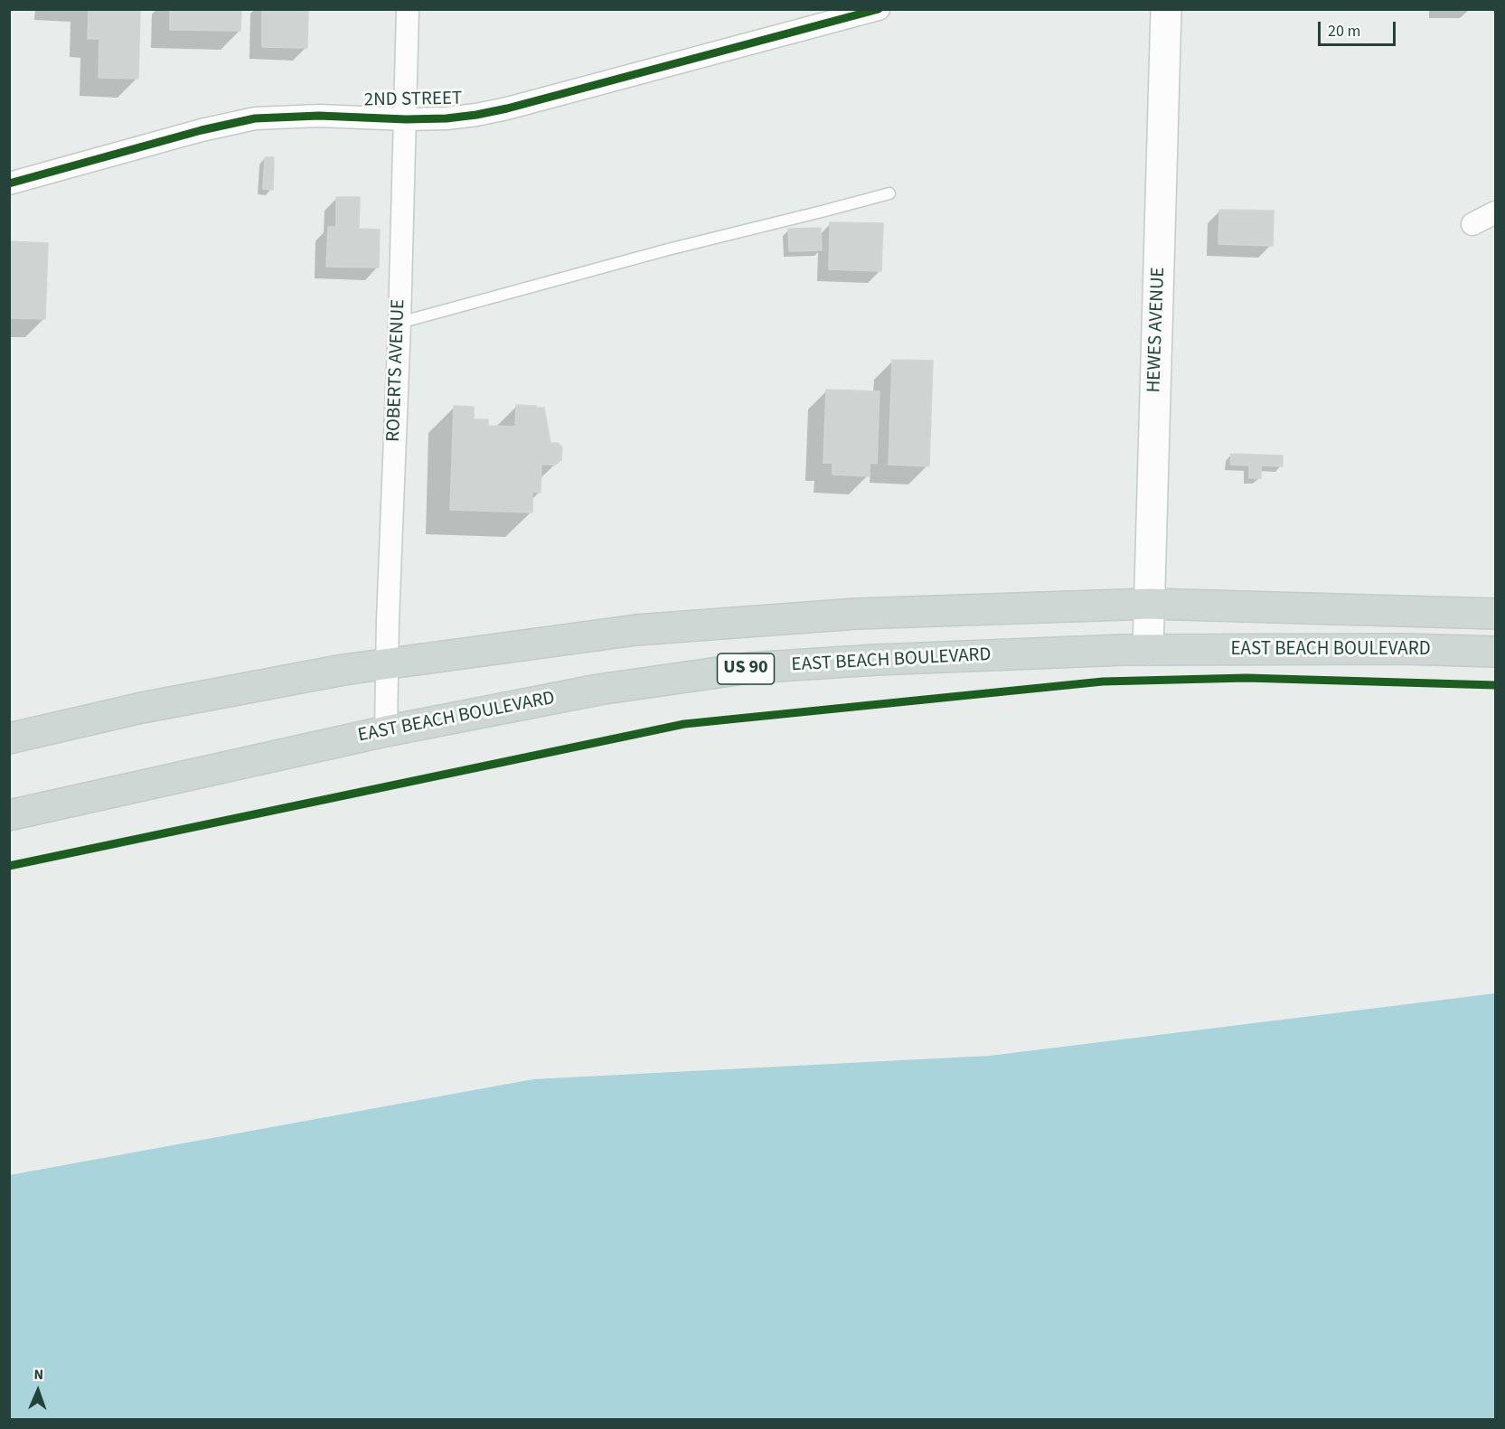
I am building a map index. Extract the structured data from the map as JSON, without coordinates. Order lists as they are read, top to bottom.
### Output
{
  "streets": {
    "main road": ["HEWES AVENUE", "EAST BEACH BOULEVARD", "US 90"],
    "street": ["2ND STREET", "ROBERTS AVENUE"]
  },
  "crossings": [
    ["2ND STREET", "ROBERTS AVENUE"],
    ["HEWES AVENUE", "EAST BEACH BOULEVARD"],
    ["ROBERTS AVENUE", "EAST BEACH BOULEVARD"]
  ],
  "scale_bar": "20 m",
  "north": "top"
}
